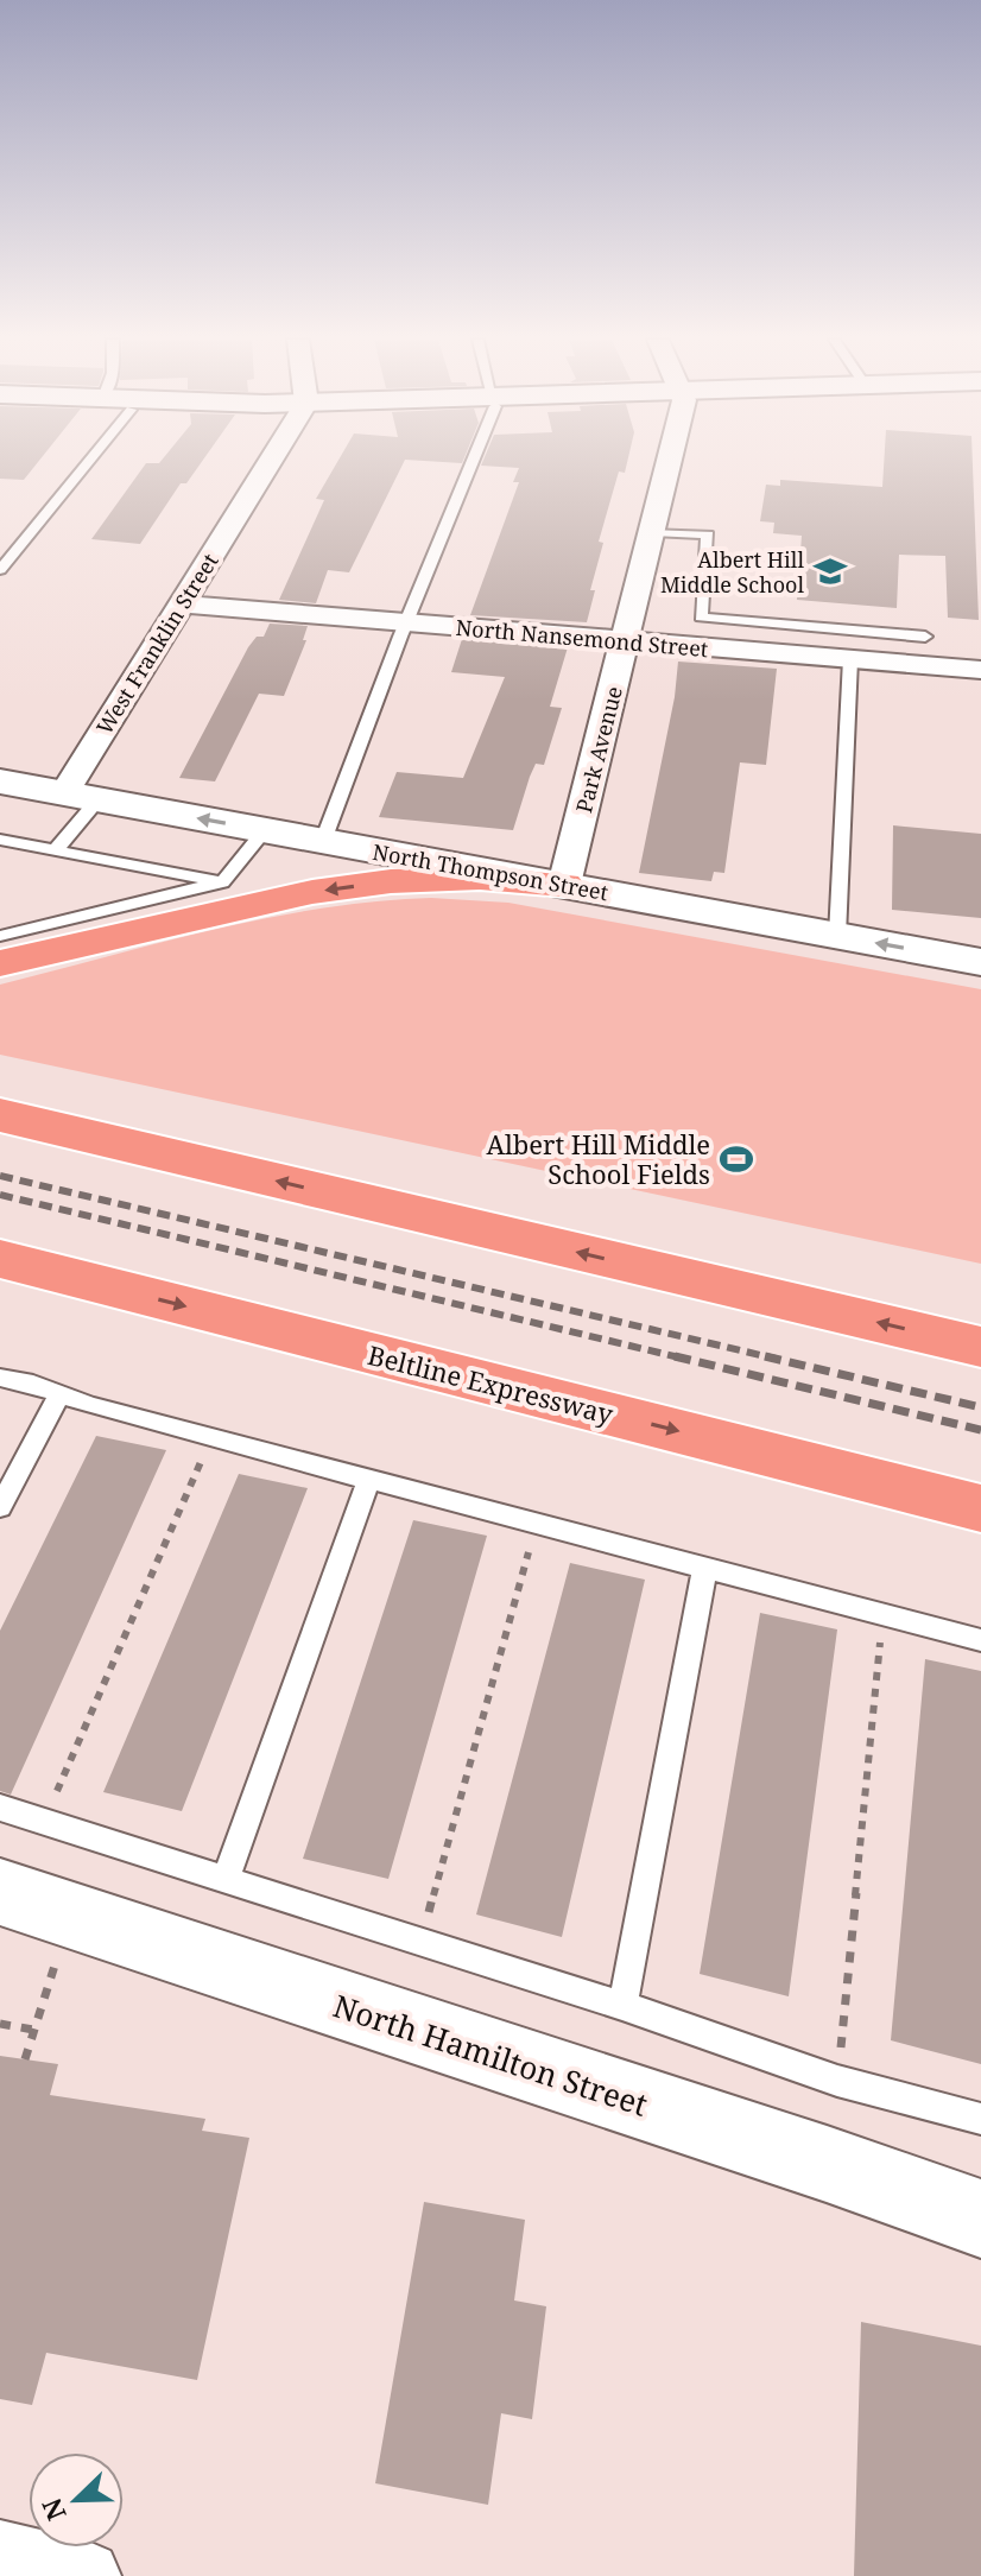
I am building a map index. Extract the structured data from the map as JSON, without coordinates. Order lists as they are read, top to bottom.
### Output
{
  "streets": {
    "highway": ["Beltline Expressway"],
    "street": [
      "North Nansemond Street",
      "West Franklin Street",
      "Park Avenue",
      "North Thompson Street",
      "North Hamilton Street"
    ]
  },
  "crossings": [
    ["North Nansemond Street", "West Franklin Street"],
    ["North Nansemond Street", "Park Avenue"],
    ["West Franklin Street", "North Thompson Street"],
    ["Park Avenue", "North Thompson Street"]
  ],
  "places": {
    "school or university": ["Albert Hill Middle School"],
    "sports": ["Albert Hill Middle School Fields"]
  },
  "north": "bottom left"
}
